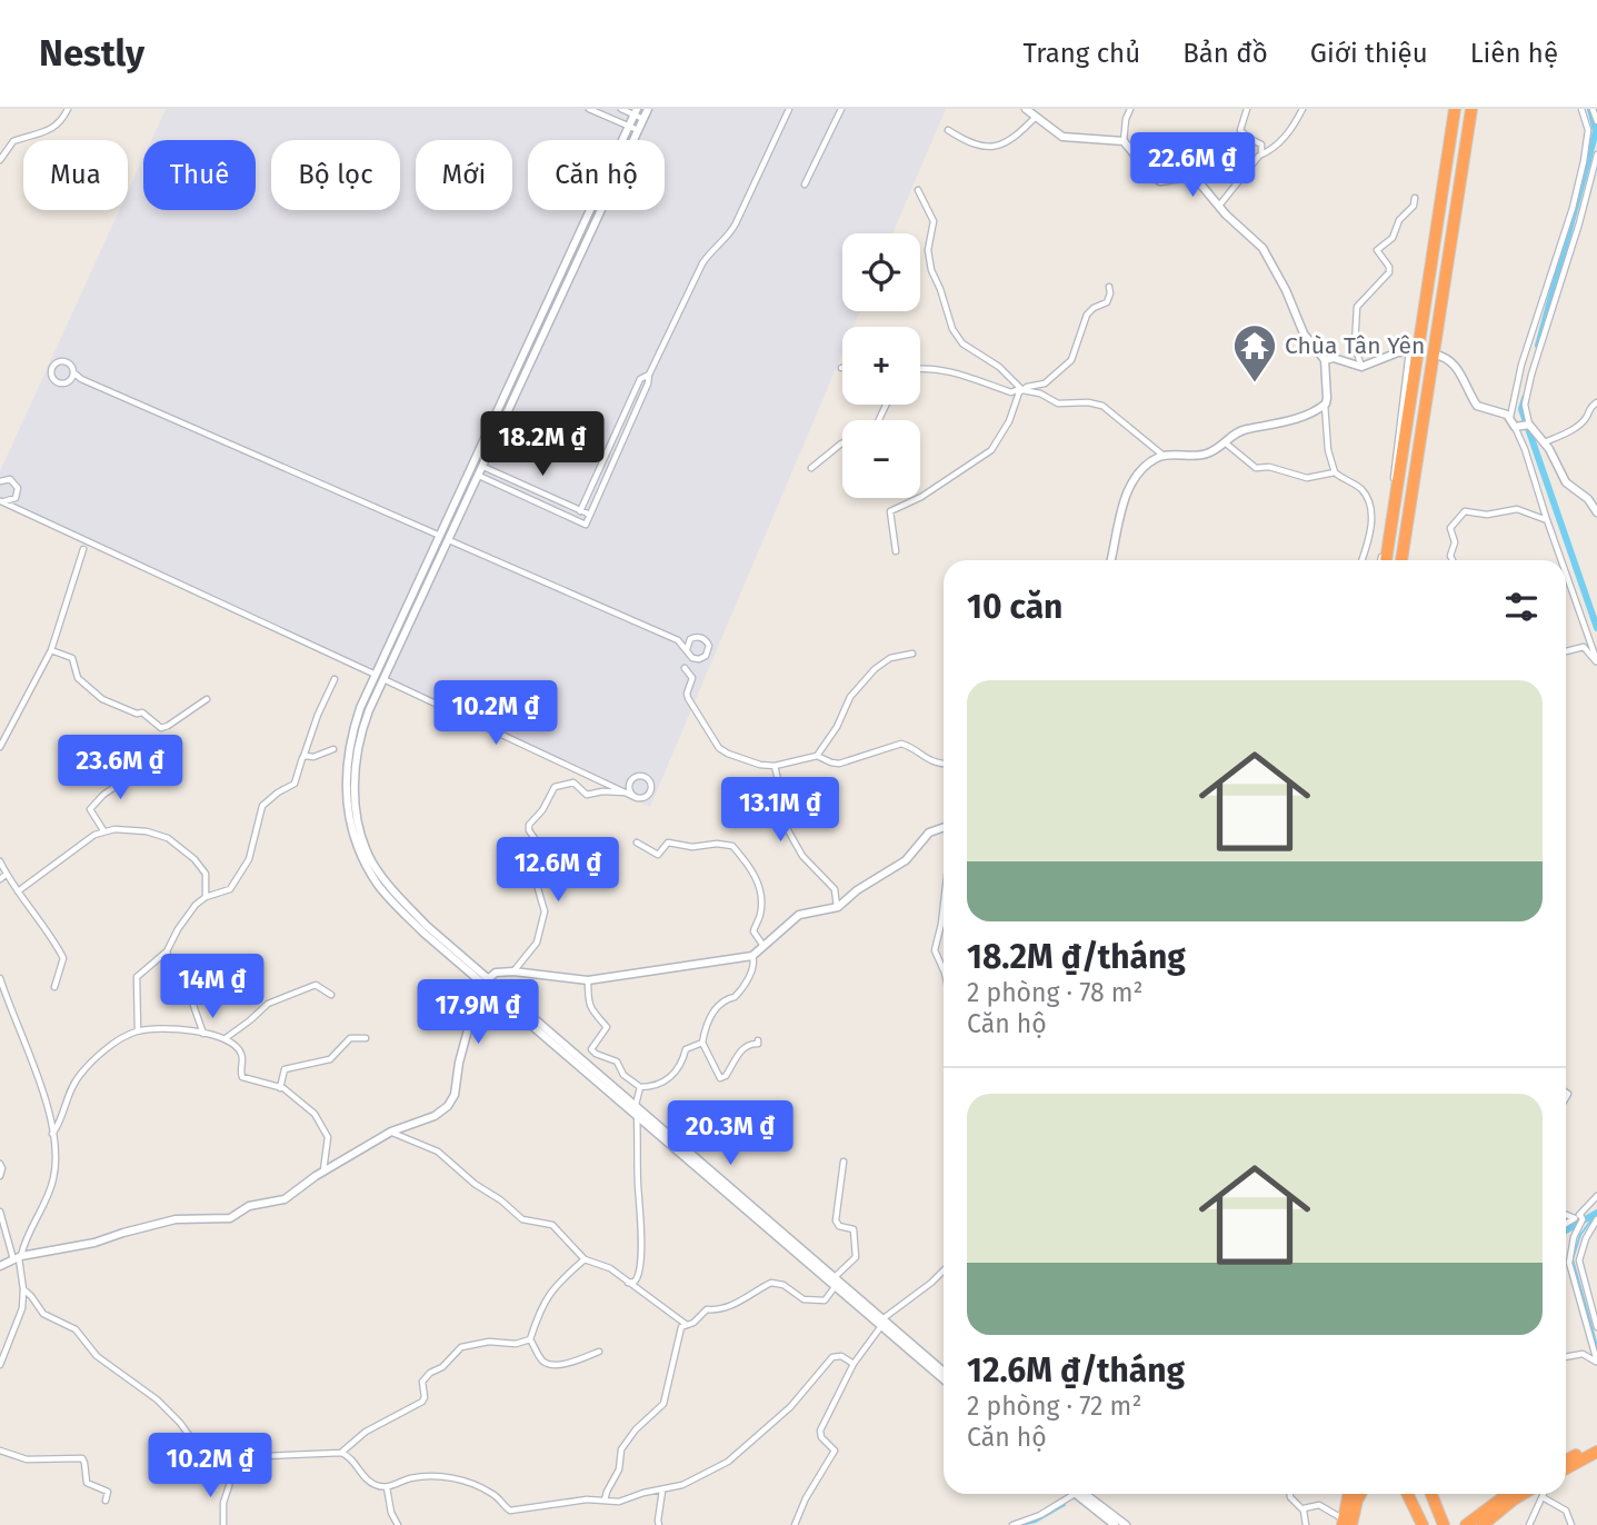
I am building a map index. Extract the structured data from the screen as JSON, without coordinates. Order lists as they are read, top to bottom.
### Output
{
  "places": {
    "temple": ["Chùa Tân Yên"]
  },
  "page": {
    "header": "Nestly",
    "nav": [
      "Trang chủ",
      "Bản đồ",
      "Giới thiệu",
      "Liên hệ"
    ],
    "price": [
      "22.6M ₫",
      "18.2M ₫",
      "10.2M ₫",
      "23.6M ₫",
      "13.1M ₫",
      "12.6M ₫",
      "14M ₫",
      "17.9M ₫",
      "20.3M ₫",
      "10.2M ₫"
    ],
    "chip": [
      "Mua",
      "Thuê",
      "Bộ lọc",
      "Mới",
      "Căn hộ"
    ],
    "map_buttons": ["+", "−"],
    "heading": "10 căn",
    "list": [
      {
        "name": "18.2M ₫/tháng",
        "note": "2 phòng · 78 m² · Căn hộ"
      },
      {
        "name": "12.6M ₫/tháng",
        "note": "2 phòng · 72 m² · Căn hộ"
      }
    ]
  }
}
